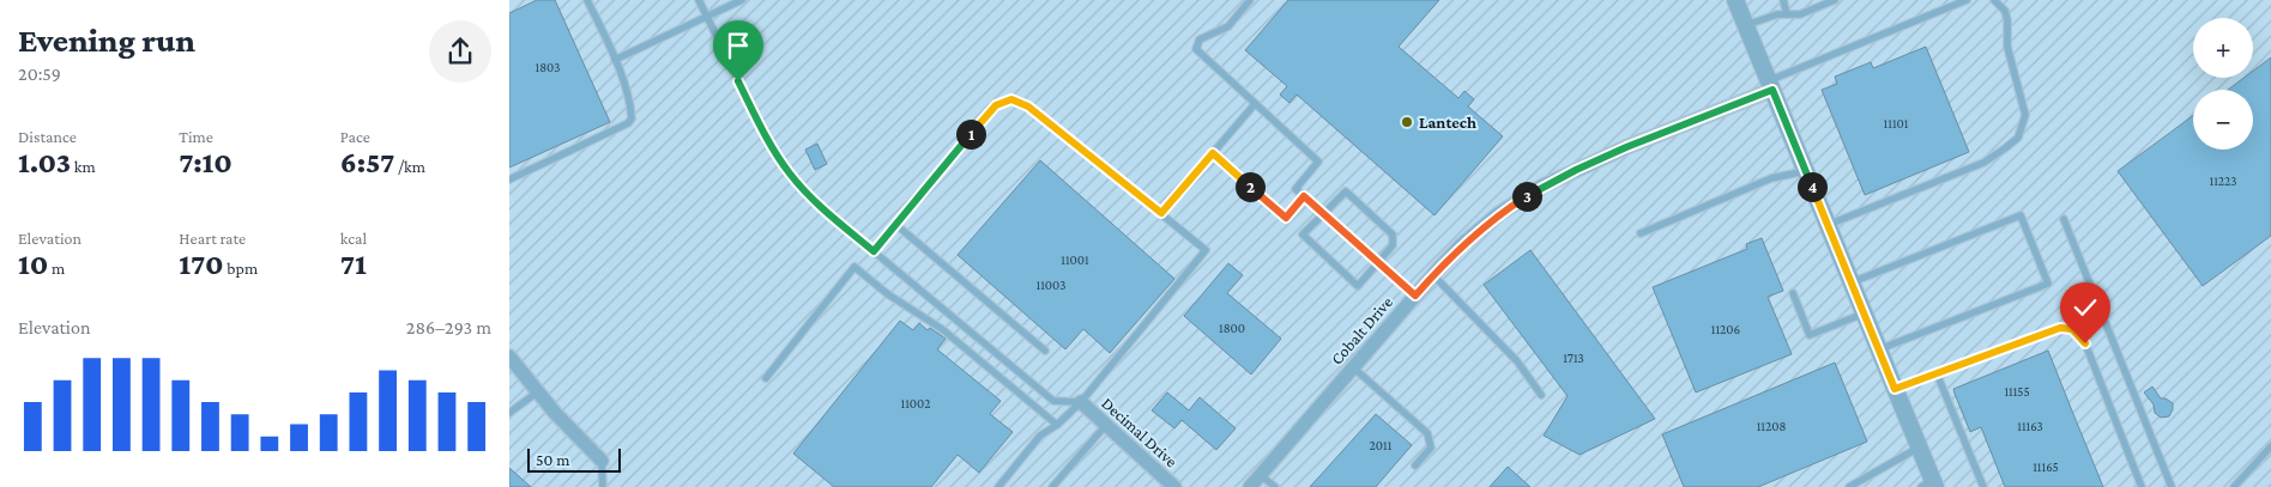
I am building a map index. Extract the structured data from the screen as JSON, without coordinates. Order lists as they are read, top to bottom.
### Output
{
  "streets": {
    "street": ["Cobalt Drive", "Decimal Drive"]
  },
  "places": ["Lantech"],
  "house_numbers": [
    "1803",
    "11101",
    "11223",
    "11001",
    "11003",
    "1800",
    "11206",
    "1713",
    "11155",
    "11002",
    "11208",
    "11163",
    "2011",
    "11165"
  ],
  "scale_bar": "50 m",
  "page": {
    "heading": ["Evening run", "20:59"],
    "map_buttons": ["+", "−"],
    "stats": [
      ["Distance", "1.03 km"],
      ["Time", "7:10"],
      ["Pace", "6:57 /km"],
      ["Elevation", "10 m"],
      ["Heart rate", "170 bpm"],
      ["kcal", "71"]
    ],
    "pins": [
      "1",
      "2",
      "4",
      "3"
    ],
    "chart": ["Elevation", "286–293 m"],
    "scale": "50 m"
  }
}
